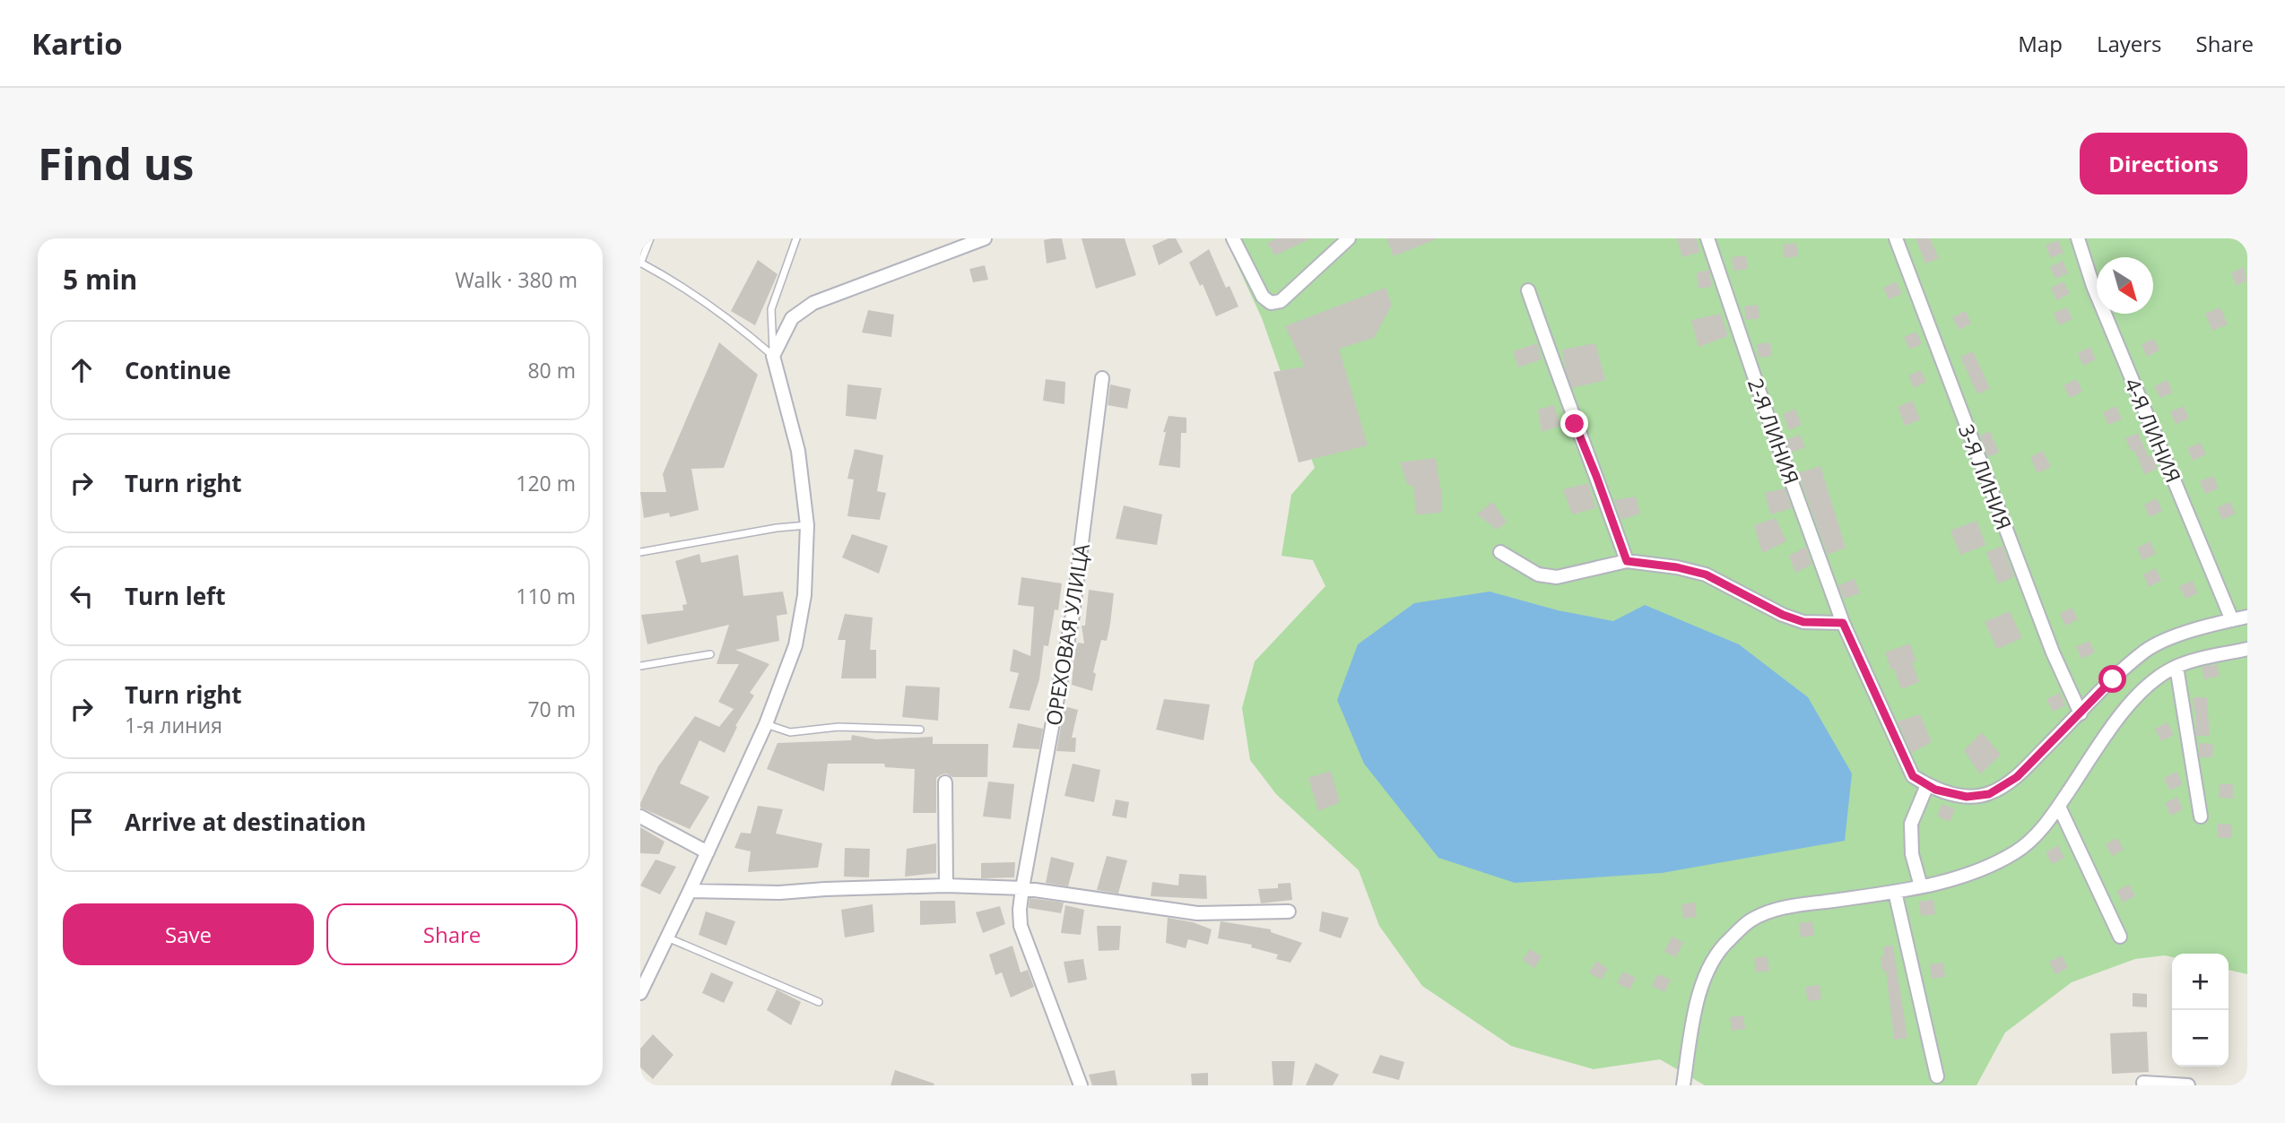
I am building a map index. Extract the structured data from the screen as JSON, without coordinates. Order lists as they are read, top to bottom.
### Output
{
  "streets": {
    "street": [
      "4-Я ЛИНИЯ",
      "2-Я ЛИНИЯ",
      "3-Я ЛИНИЯ",
      "ОРЕХОВАЯ УЛИЦА"
    ]
  },
  "north": "bottom right",
  "page": {
    "header": "Kartio",
    "nav": ["Map", "Layers", "Share"],
    "buttons": [
      "Directions",
      ["Save", "Share"]
    ],
    "title": "Find us",
    "heading": ["5 min", "Walk · 380 m"],
    "list": [
      ["Continue", "80 m"],
      ["Turn right", "120 m"],
      ["Turn left", "110 m"],
      ["Turn right", "1-я линия", "70 m"],
      "Arrive at destination"
    ],
    "map_buttons": ["+", "−"]
  }
}
